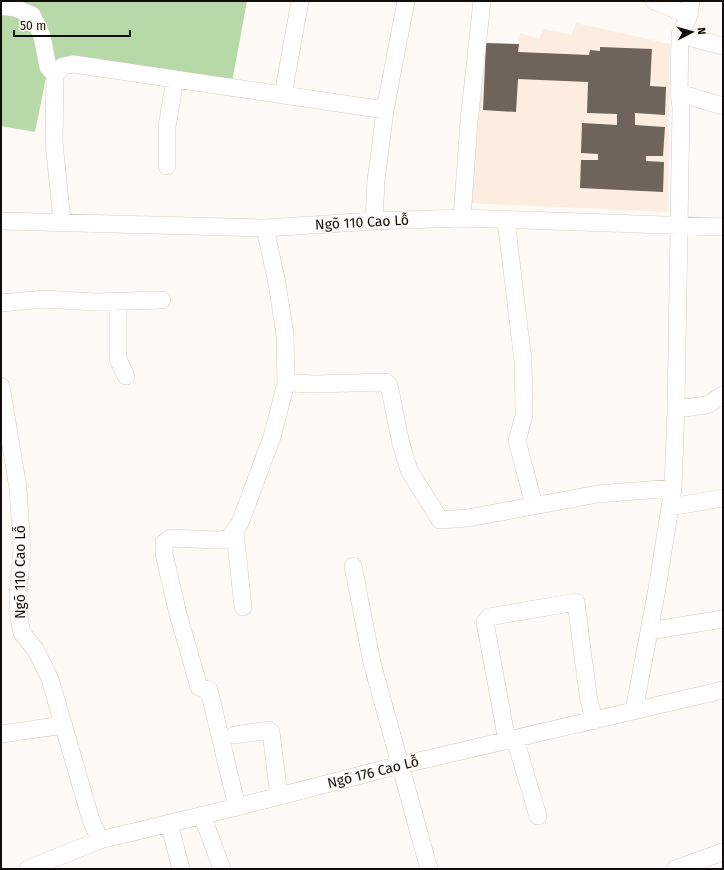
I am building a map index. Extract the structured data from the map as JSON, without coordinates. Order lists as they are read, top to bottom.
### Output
{
  "streets": {
    "street": ["Ngõ 110 Cao Lỗ", "Ngõ 176 Cao Lỗ"]
  },
  "crossings": [
    ["Ngõ 110 Cao Lỗ", "Ngõ 176 Cao Lỗ"]
  ],
  "scale_bar": "50 m",
  "north": "right"
}
